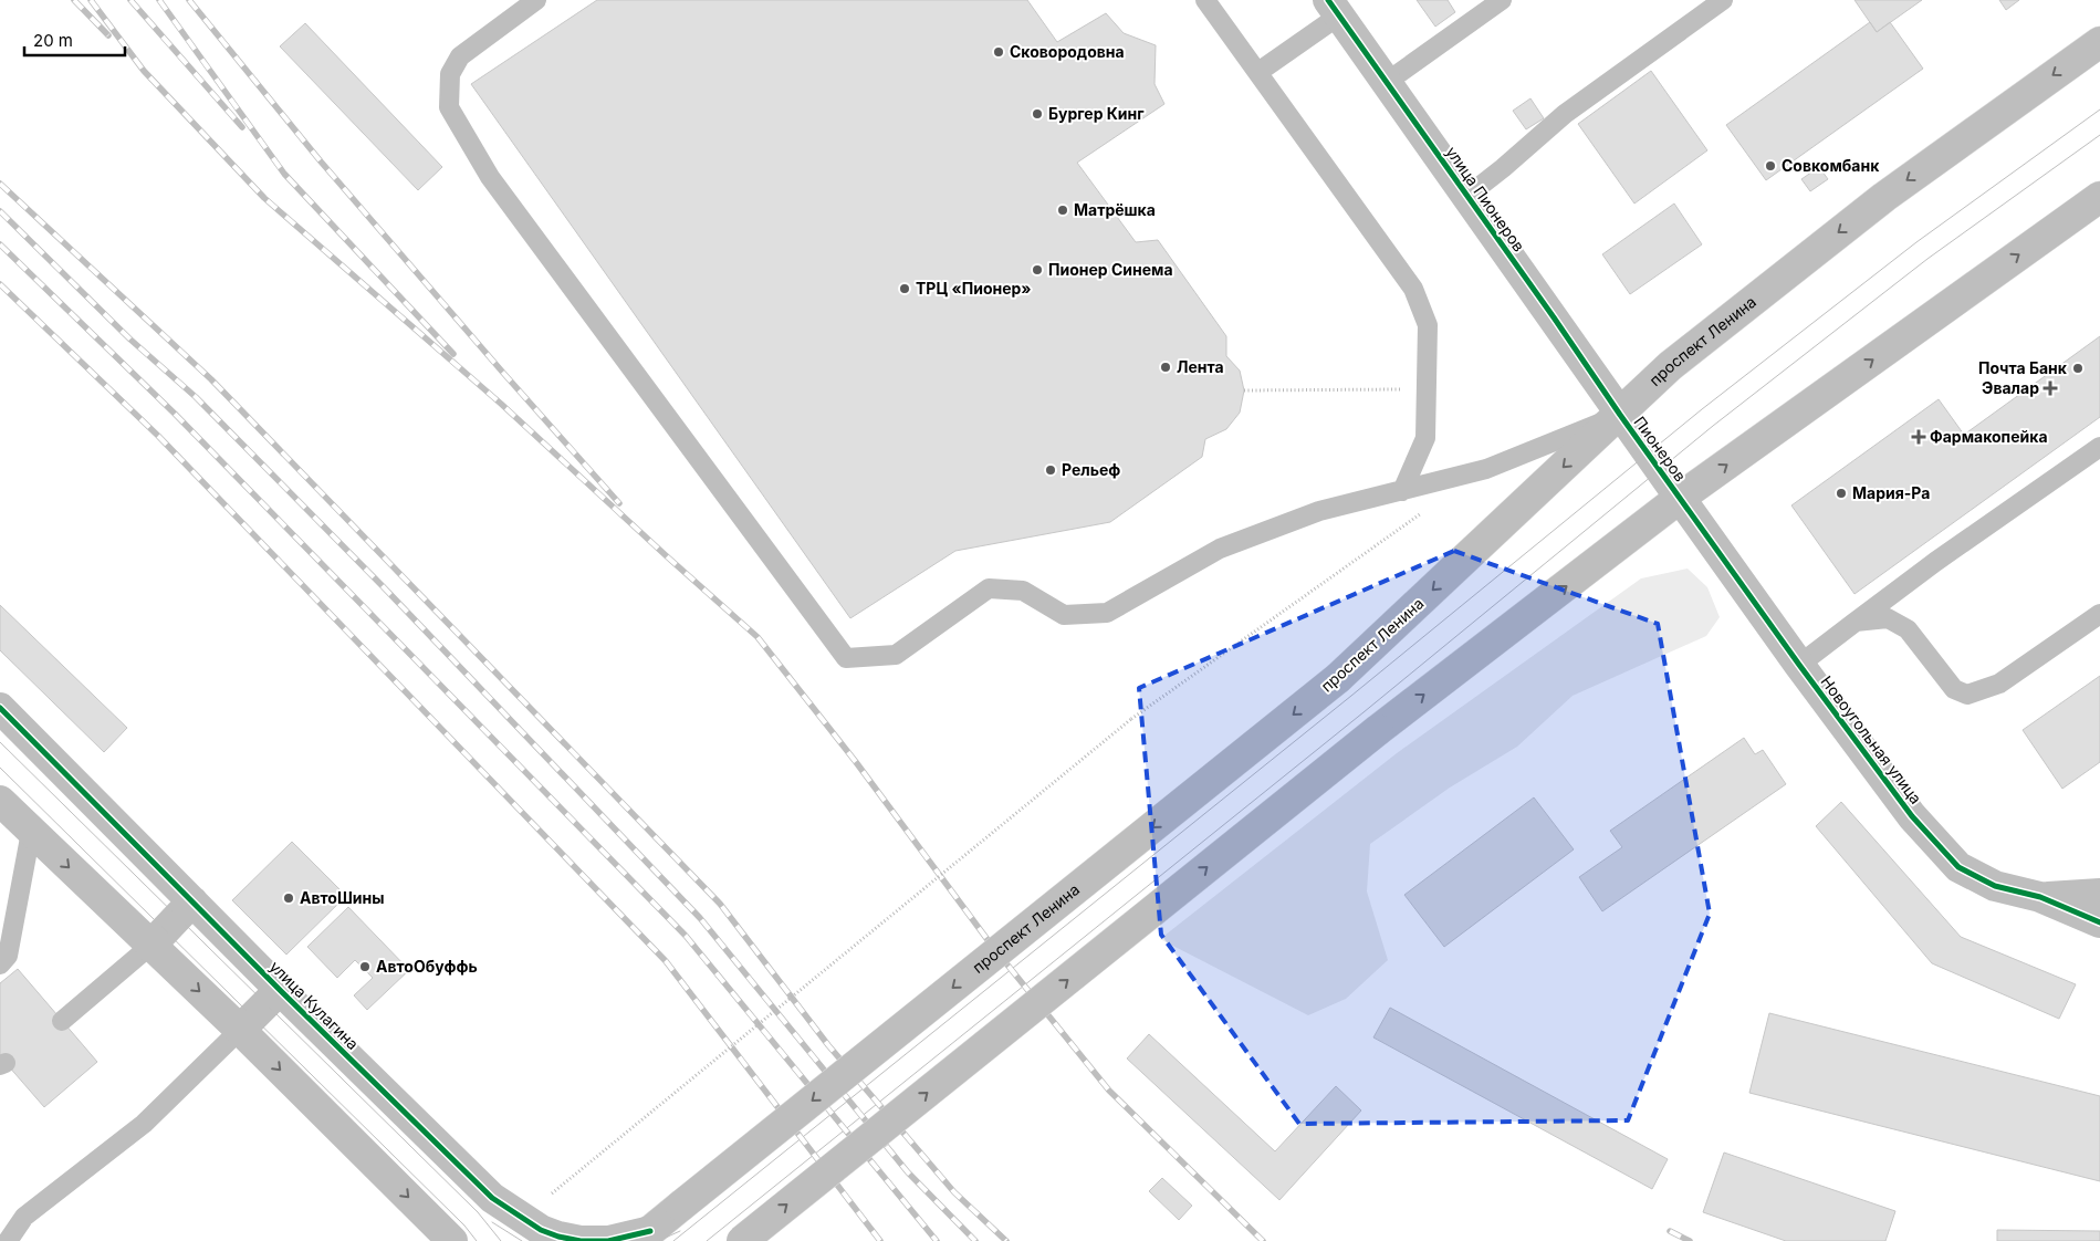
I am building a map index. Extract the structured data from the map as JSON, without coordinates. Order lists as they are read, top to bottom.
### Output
{
  "streets": {
    "main road": [
      "улица Пионеров",
      "проспект Ленина",
      "Пионеров",
      "Новоугольная улица",
      "улица Кулагина"
    ]
  },
  "crossings": [
    ["улица Пионеров", "проспект Ленина"],
    ["улица Пионеров", "Пионеров"],
    ["проспект Ленина", "Пионеров"],
    ["проспект Ленина", "улица Кулагина"],
    ["Пионеров", "Новоугольная улица"]
  ],
  "places": {
    "other": [
      "Сковородовна",
      "Бургер Кинг",
      "Совкомбанк",
      "Матрёшка",
      "Пионер Синема",
      "ТРЦ «Пионер»",
      "Лента",
      "Почта Банк",
      "Рельеф",
      "Мария-Ра",
      "АвтоШины",
      "АвтоОбуффь"
    ],
    "health": ["Эвалар", "Фармакопейка"]
  },
  "scale_bar": "20 m"
}
